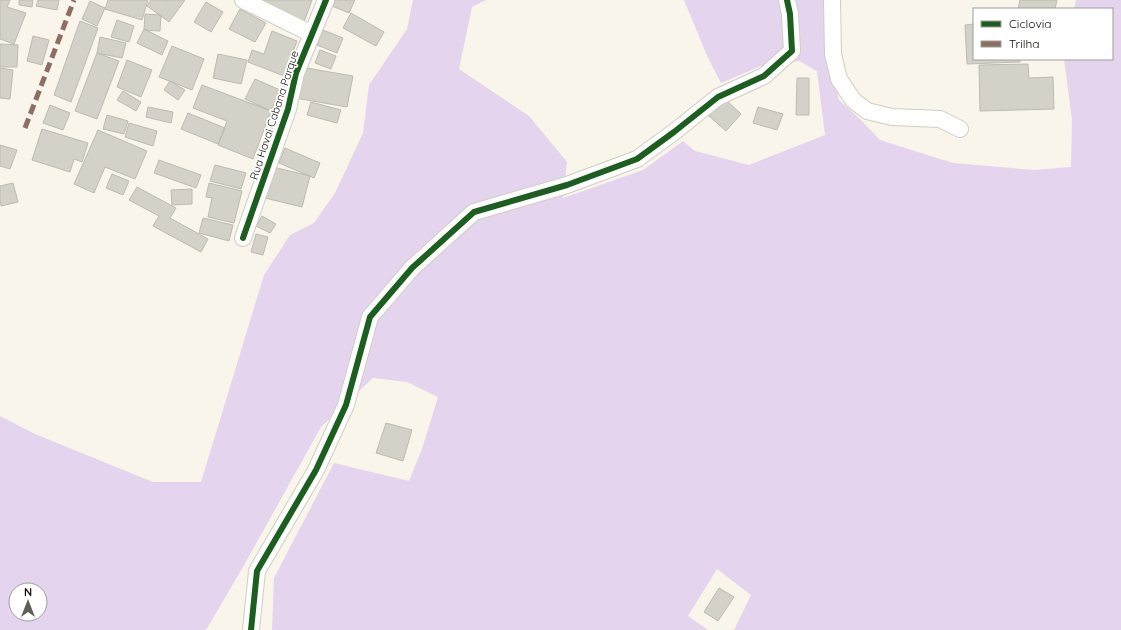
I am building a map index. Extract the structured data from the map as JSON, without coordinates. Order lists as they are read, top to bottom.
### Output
{
  "streets": {
    "street": ["Rua Havai Cabana Parque"]
  },
  "legend": ["Ciclovia", "Trilha"],
  "north": "top"
}
